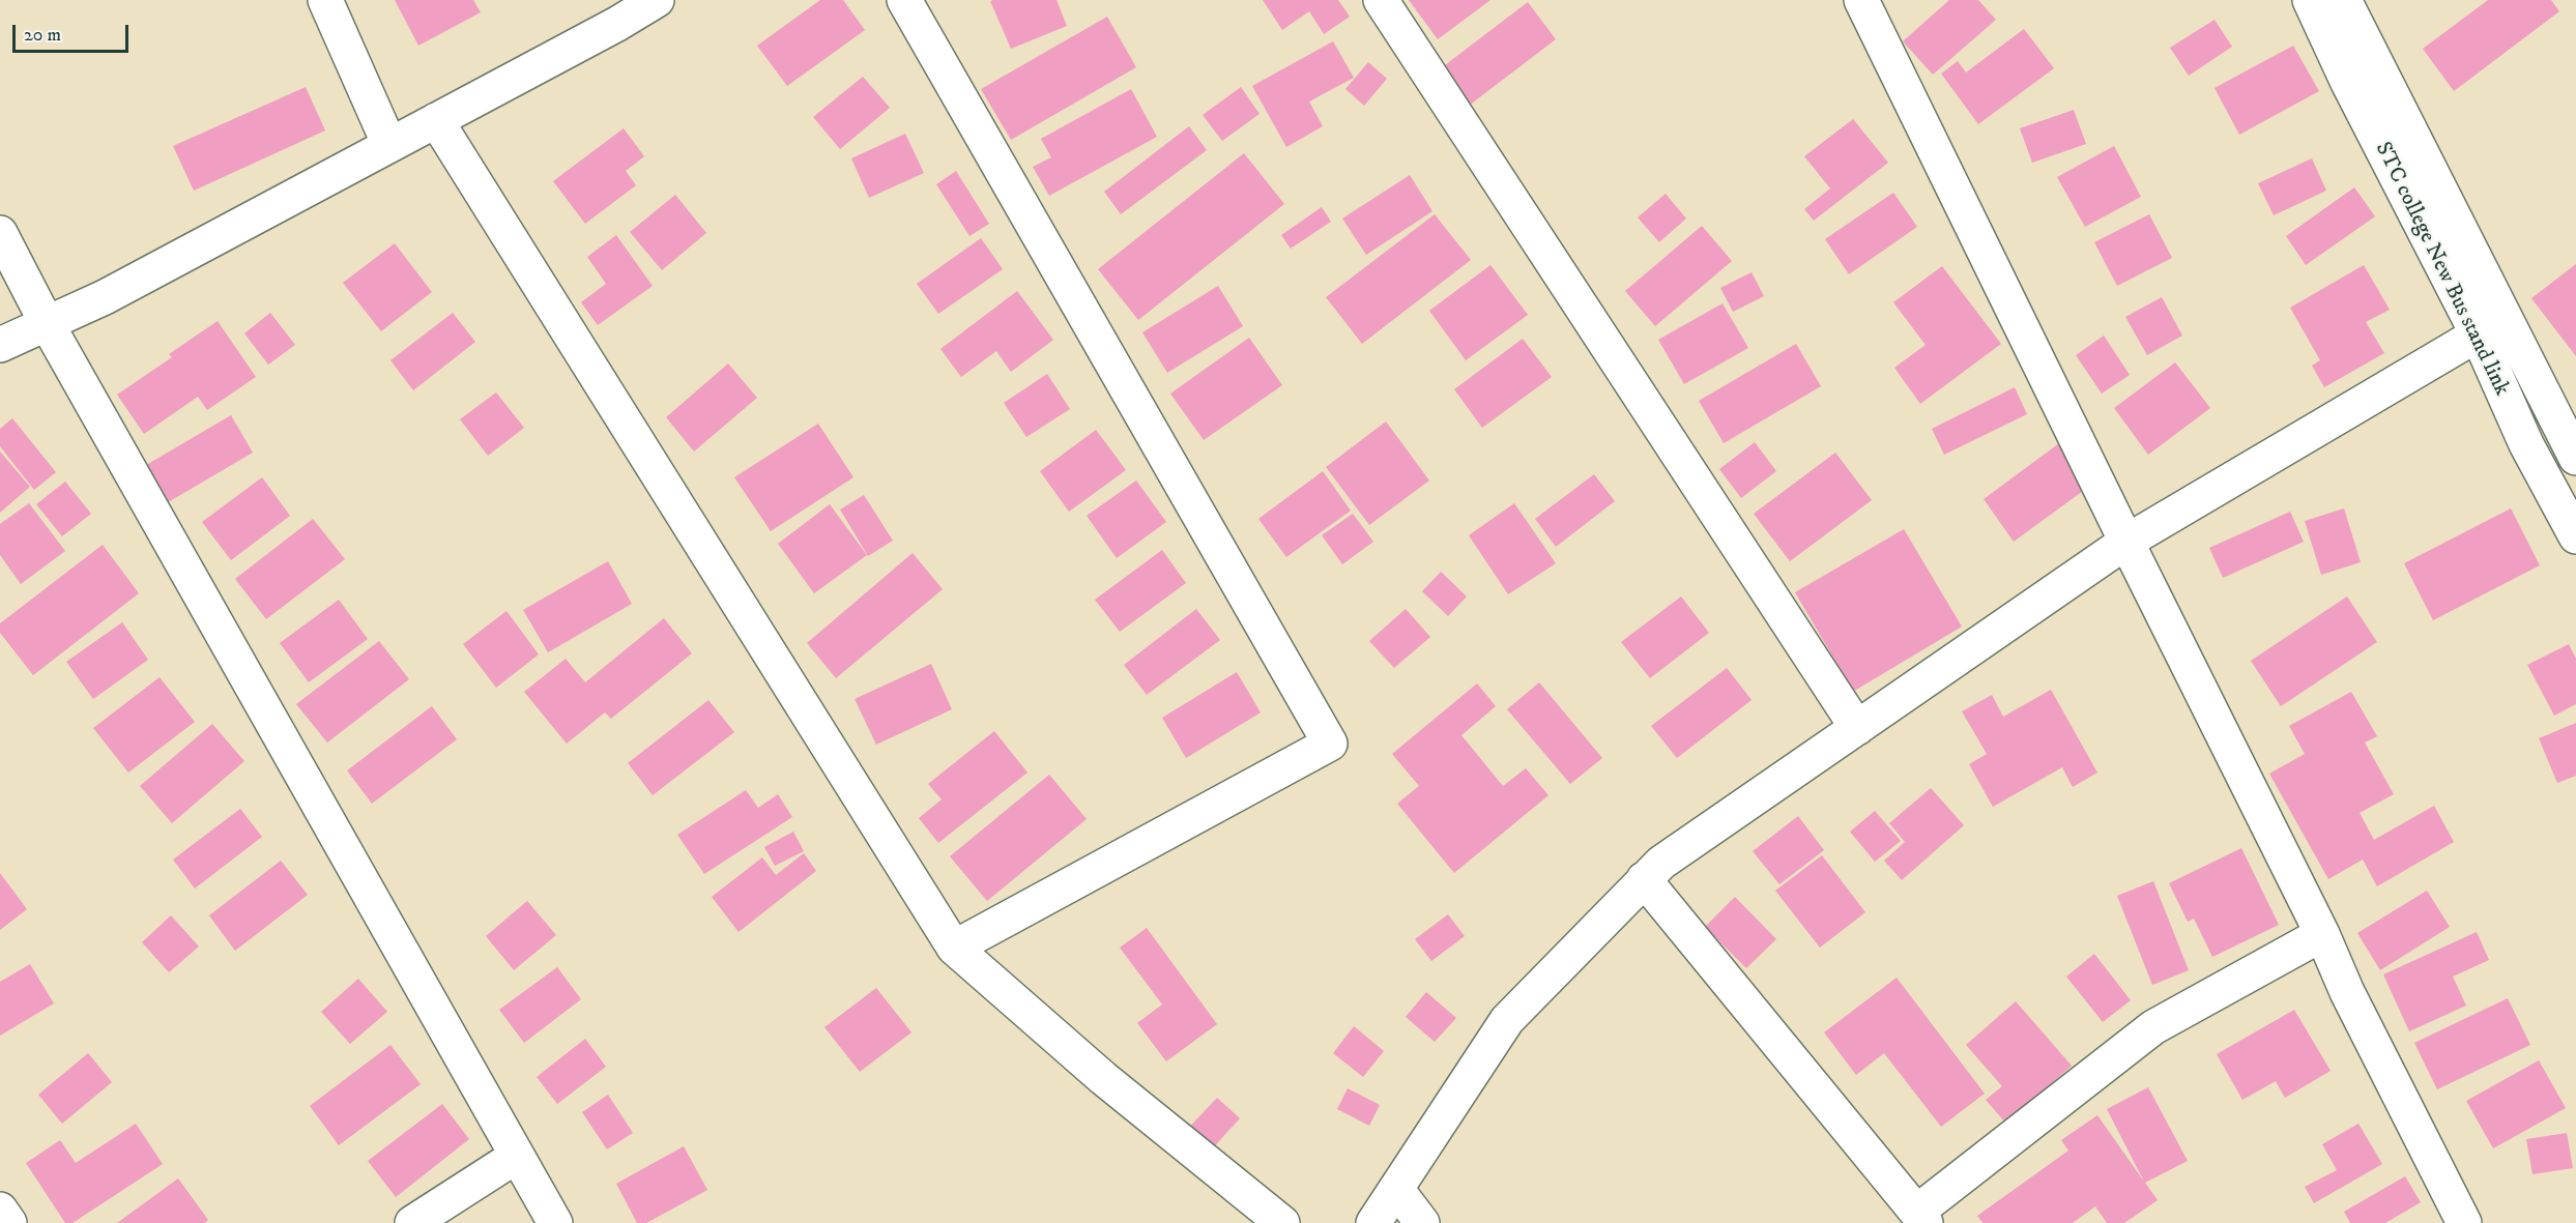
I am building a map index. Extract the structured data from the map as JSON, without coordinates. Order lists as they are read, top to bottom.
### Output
{
  "streets": {
    "street": ["STC college New Bus stand link"]
  },
  "scale_bar": "20 m"
}
